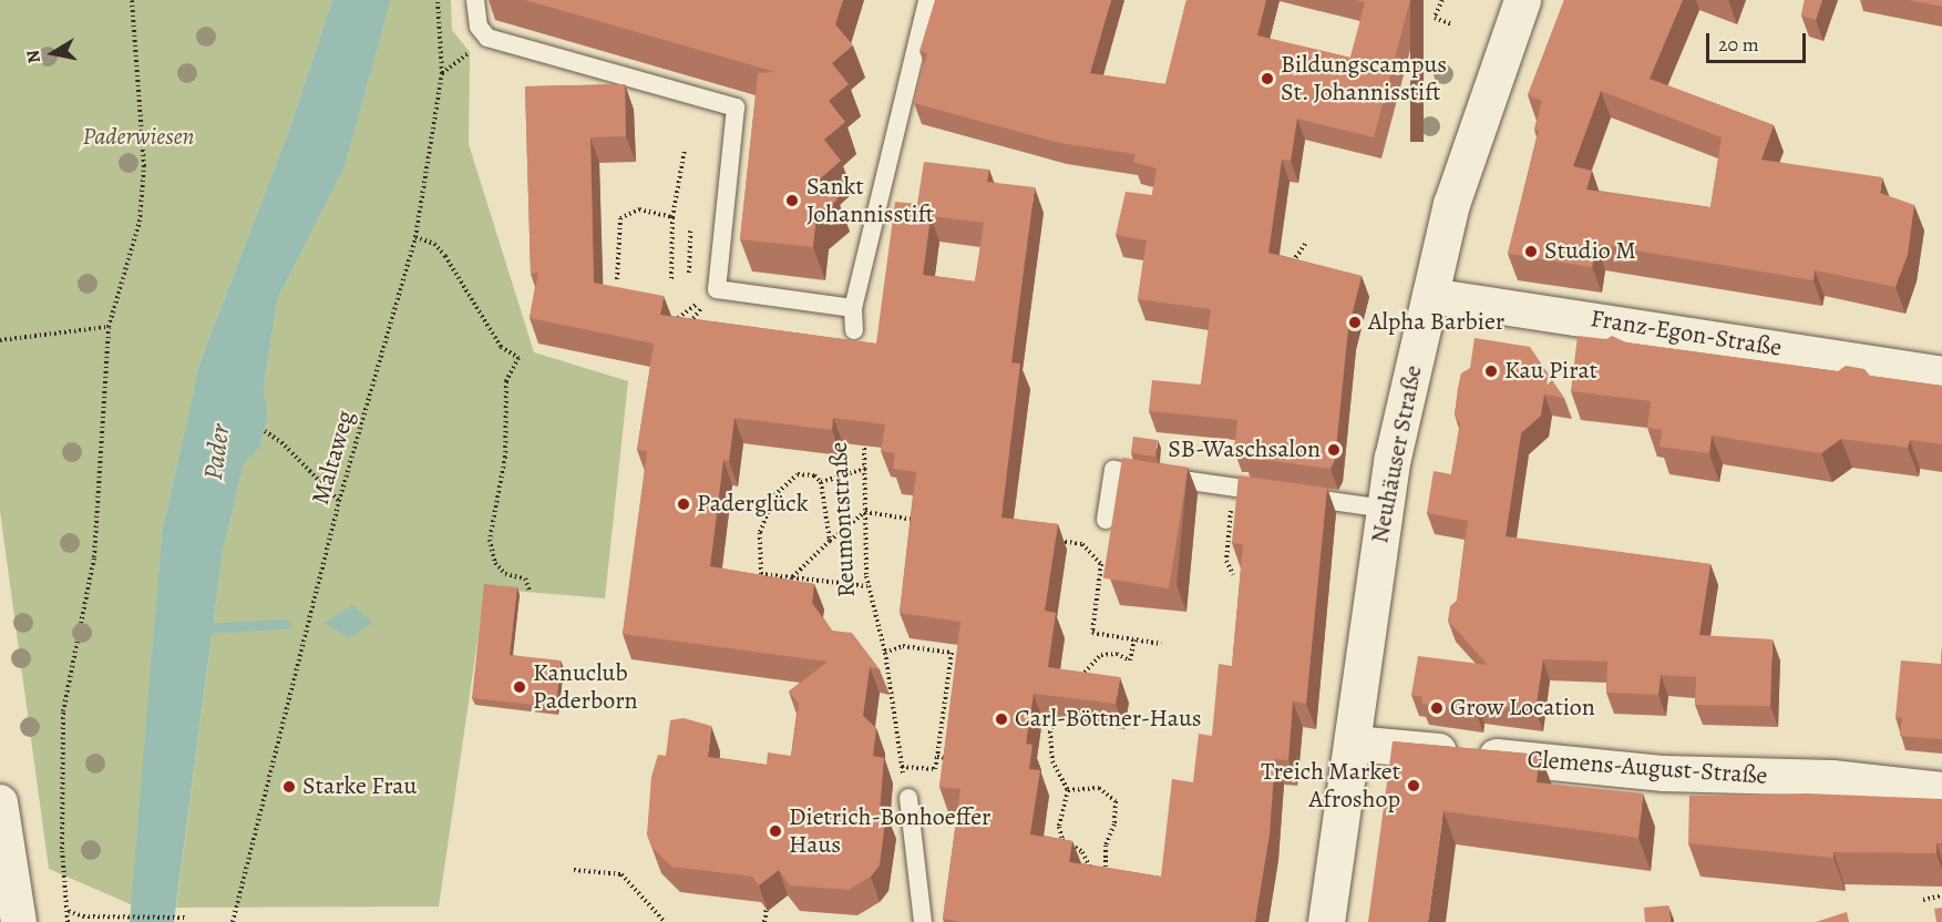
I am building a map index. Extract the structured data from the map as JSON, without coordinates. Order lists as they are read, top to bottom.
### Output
{
  "streets": {
    "main road": ["Neuhäuser Straße"],
    "street": ["Franz-Egon-Straße", "Clemens-August-Straße"],
    "path": ["Maltaweg", "Reumontstraße"]
  },
  "crossings": [
    ["Franz-Egon-Straße", "Neuhäuser Straße"],
    ["Neuhäuser Straße", "Clemens-August-Straße"]
  ],
  "water": ["Pader"],
  "parks": ["Paderwiesen"],
  "places": [
    "Bildungscampus St. Johannisstift",
    "Sankt Johannisstift",
    "Studio M",
    "Alpha Barbier",
    "Kau Pirat",
    "SB-Waschsalon",
    "Paderglück",
    "Kanuclub Paderborn",
    "Grow Location",
    "Carl-Böttner-Haus",
    "Treich Market Afroshop",
    "Starke Frau",
    "Dietrich-Bonhoeffer Haus"
  ],
  "scale_bar": "20 m",
  "north": "left"
}
